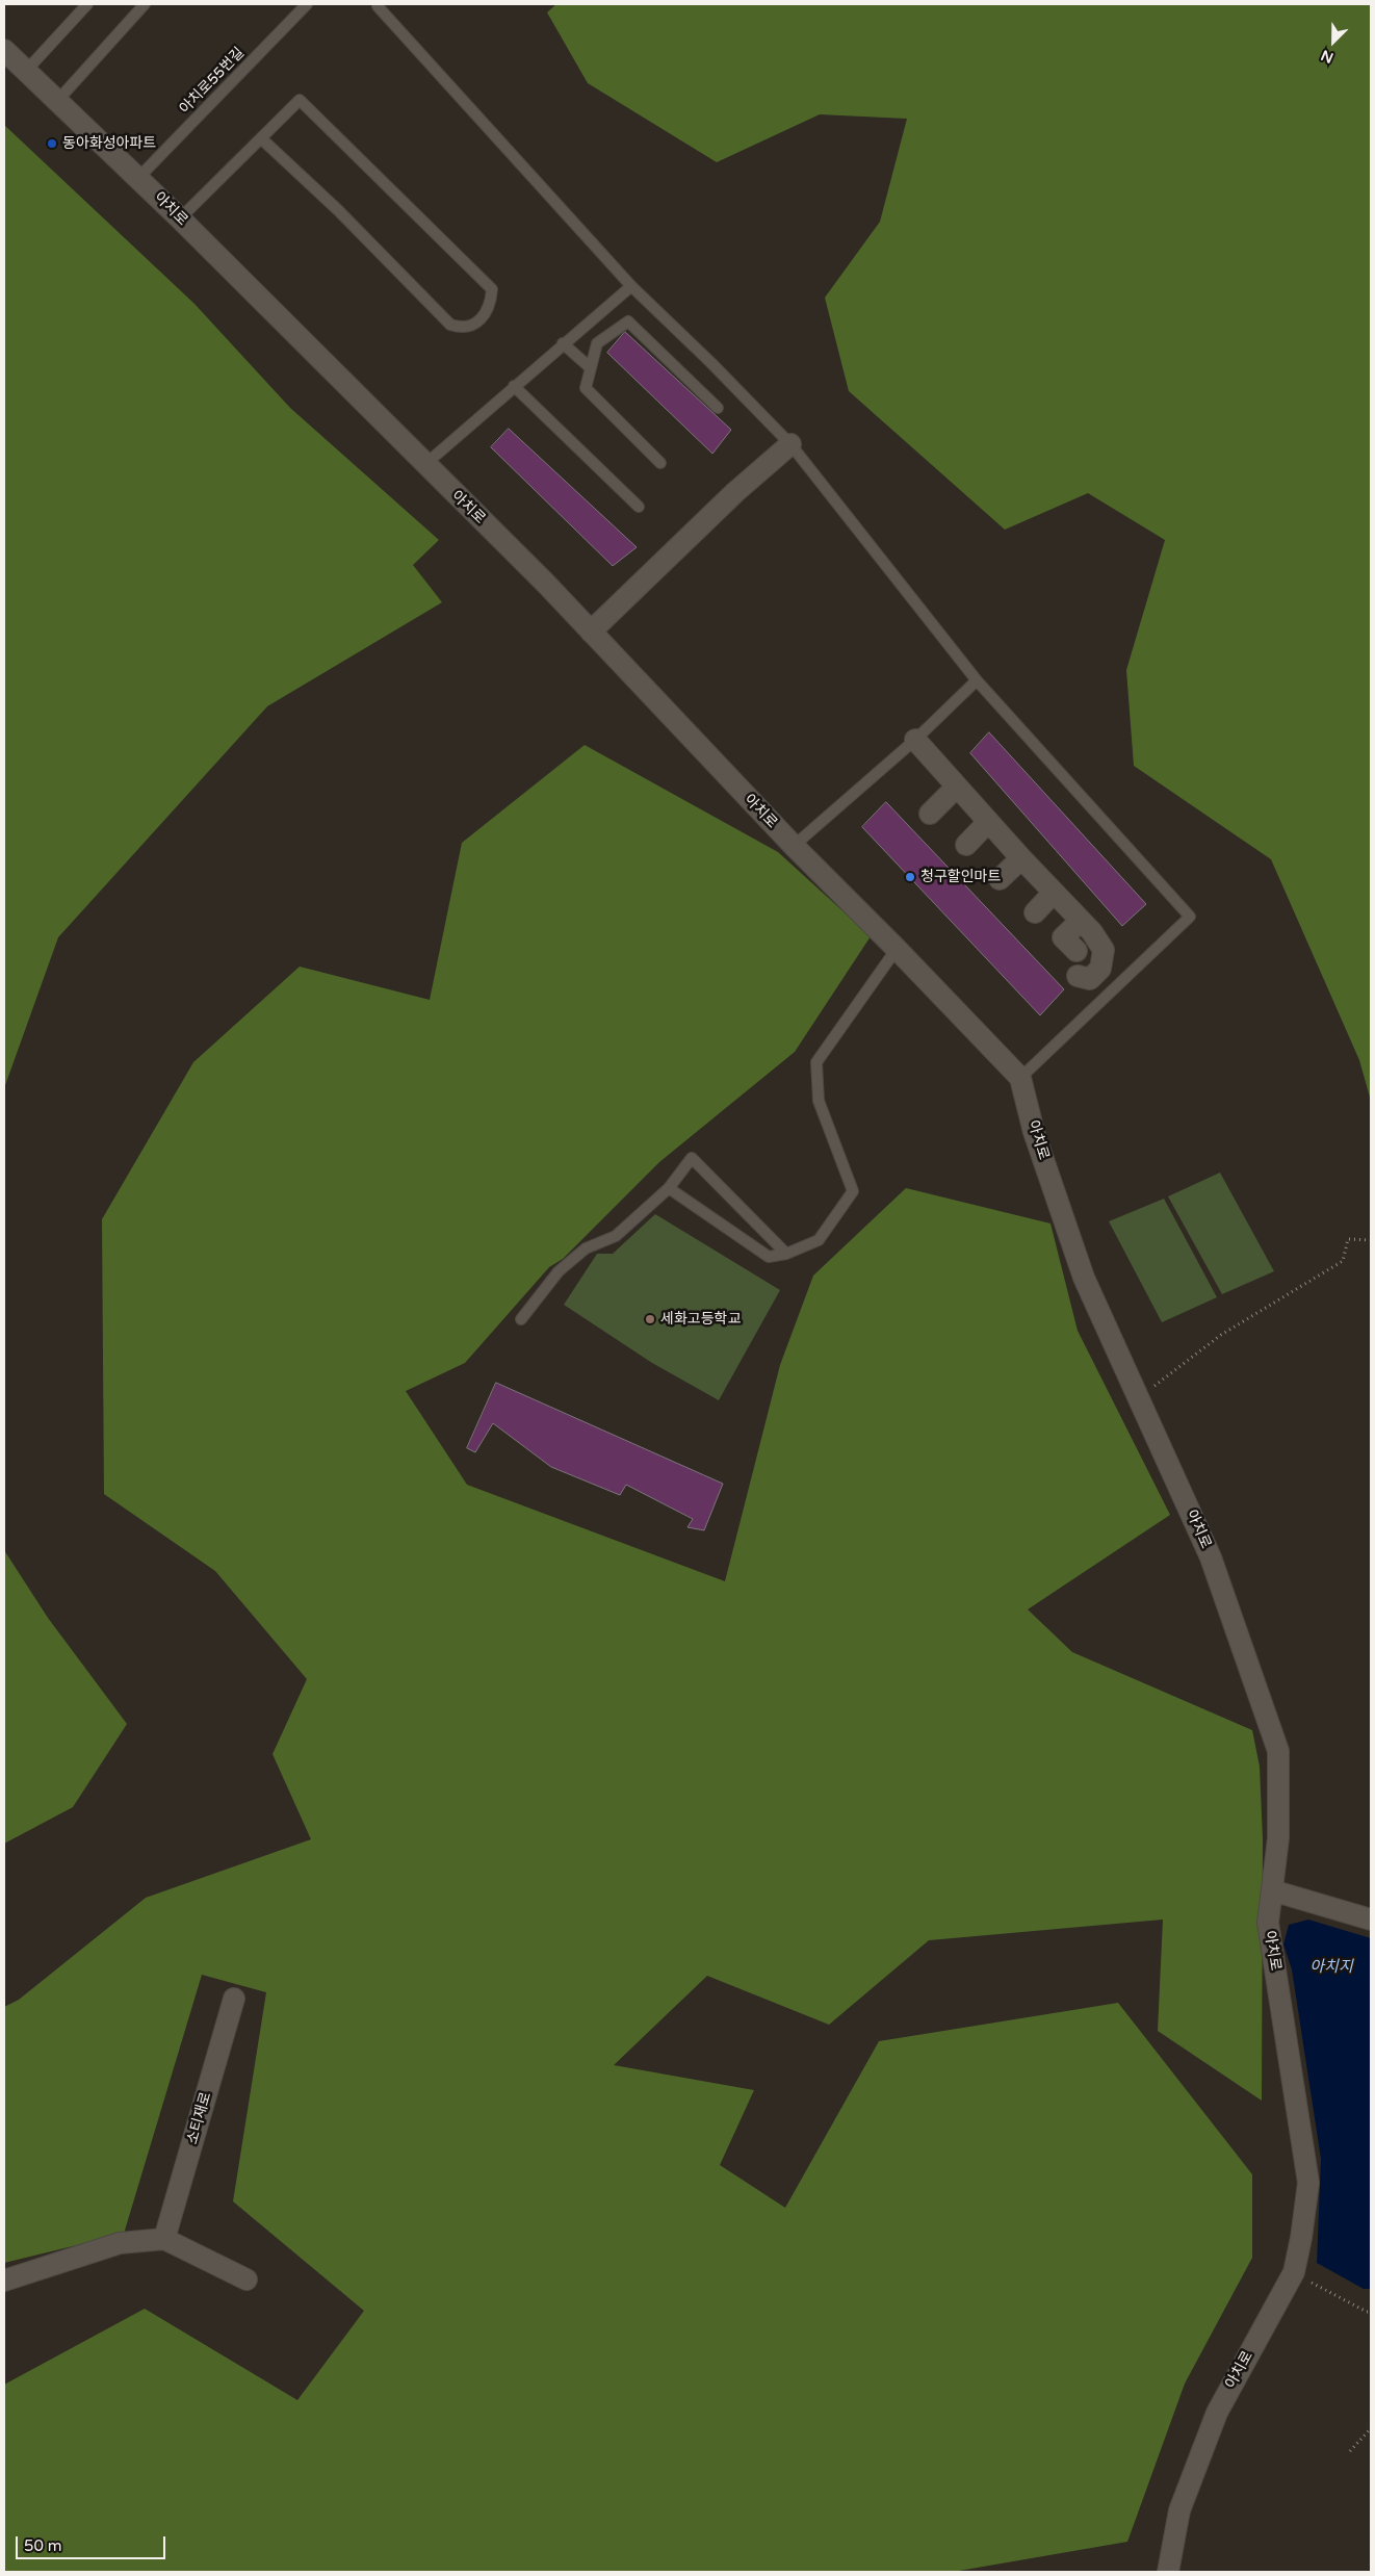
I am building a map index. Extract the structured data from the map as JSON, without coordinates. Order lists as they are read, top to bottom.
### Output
{
  "streets": {
    "street": ["아치로", "소티재로"],
    "lane": ["아치로55번길"]
  },
  "crossings": [
    ["아치로55번길", "아치로"]
  ],
  "water": ["아치지"],
  "places": ["동아화성아파트", "청구할인마트", "세화고등학교"],
  "scale_bar": "50 m",
  "north": "bottom left"
}
